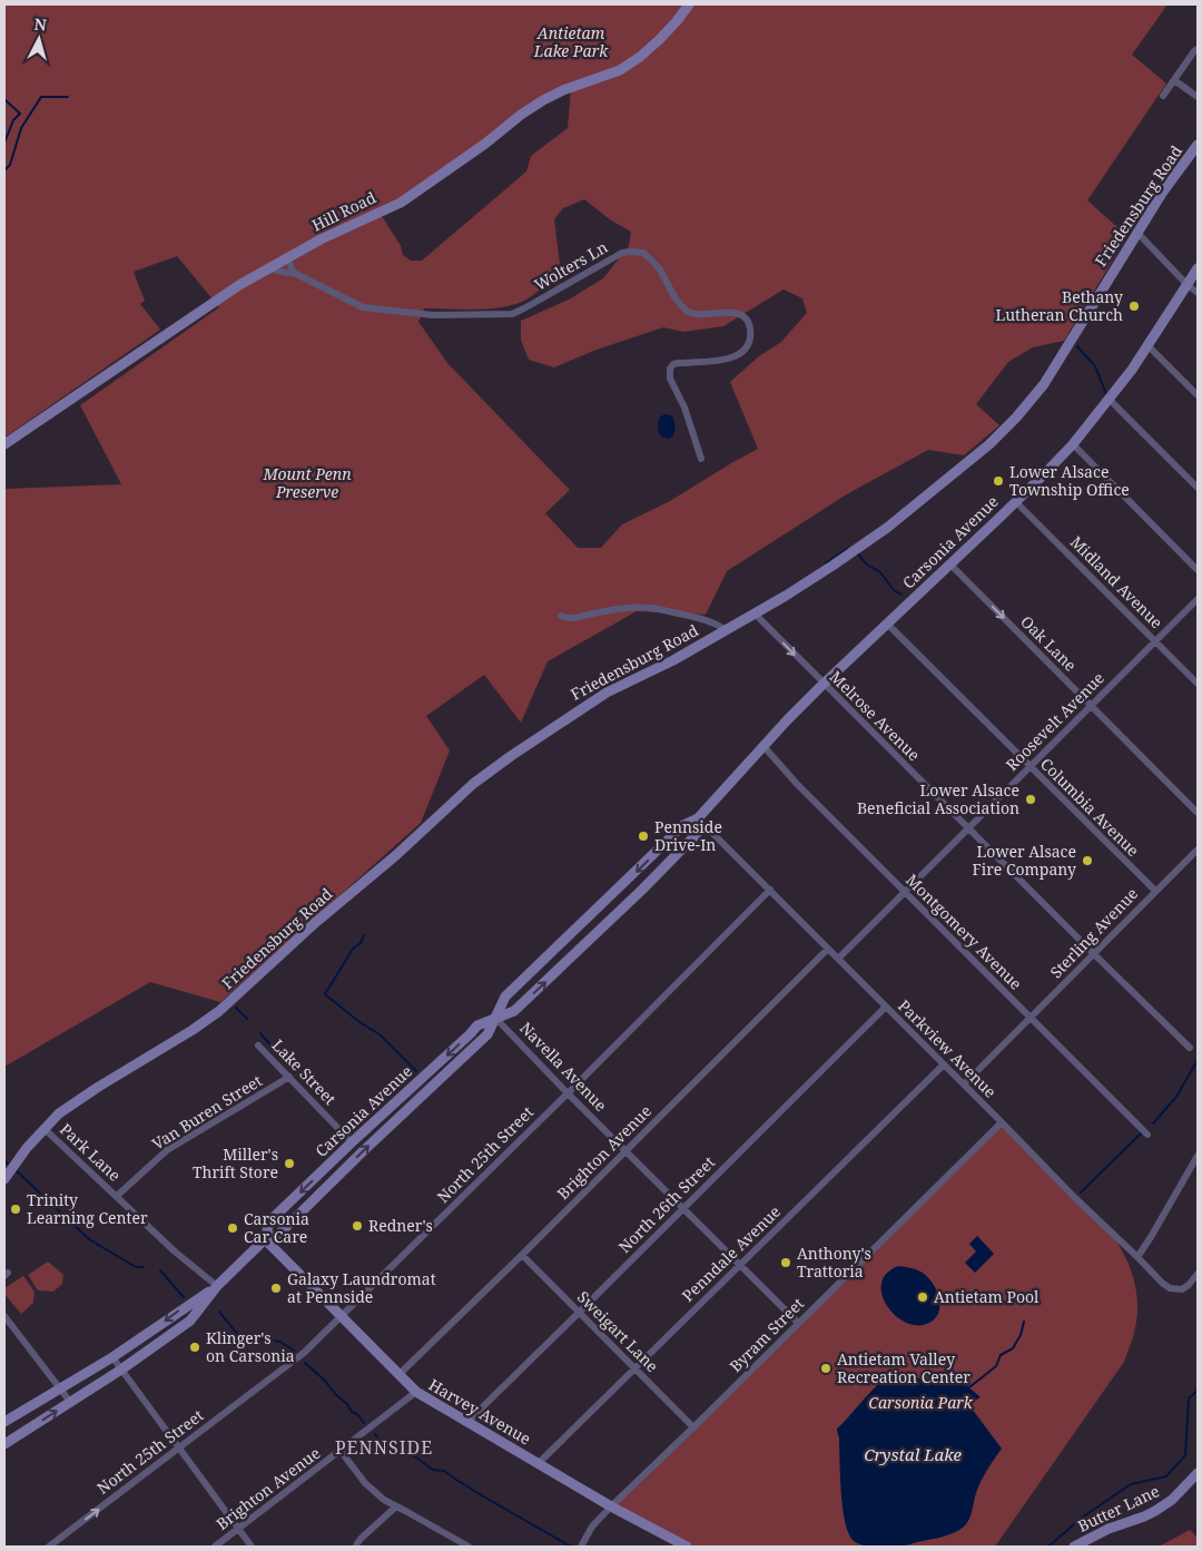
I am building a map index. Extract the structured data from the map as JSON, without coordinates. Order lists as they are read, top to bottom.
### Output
{
  "streets": {
    "street": [
      "Friedensburg Road",
      "Hill Road",
      "Wolters Ln",
      "Carsonia Avenue",
      "Midland Avenue",
      "Oak Lane",
      "Melrose Avenue",
      "Roosevelt Avenue",
      "Columbia Avenue",
      "Montgomery Avenue",
      "Sterling Avenue",
      "Parkview Avenue",
      "Navella Avenue",
      "Lake Street",
      "Van Buren Street",
      "Park Lane",
      "Brighton Avenue",
      "North 25th Street",
      "North 26th Street",
      "Penndale Avenue",
      "Sweigart Lane",
      "Byram Street",
      "Harvey Avenue",
      "Butter Lane"
    ]
  },
  "crossings": [
    ["Friedensburg Road", "Melrose Avenue"],
    ["Friedensburg Road", "Park Lane"],
    ["Carsonia Avenue", "Midland Avenue"],
    ["Carsonia Avenue", "Oak Lane"],
    ["Carsonia Avenue", "Melrose Avenue"],
    ["Carsonia Avenue", "Columbia Avenue"],
    ["Carsonia Avenue", "Montgomery Avenue"],
    ["Carsonia Avenue", "Parkview Avenue"],
    ["Carsonia Avenue", "Navella Avenue"],
    ["Carsonia Avenue", "Lake Street"],
    ["Carsonia Avenue", "Park Lane"],
    ["Carsonia Avenue", "Harvey Avenue"],
    ["Midland Avenue", "Roosevelt Avenue"],
    ["Oak Lane", "Roosevelt Avenue"],
    ["Melrose Avenue", "Roosevelt Avenue"],
    ["Melrose Avenue", "Sterling Avenue"],
    ["Roosevelt Avenue", "Columbia Avenue"],
    ["Roosevelt Avenue", "Montgomery Avenue"],
    ["Roosevelt Avenue", "Parkview Avenue"],
    ["Columbia Avenue", "Sterling Avenue"],
    ["Montgomery Avenue", "Sterling Avenue"],
    ["Sterling Avenue", "Parkview Avenue"],
    ["Parkview Avenue", "Brighton Avenue"],
    ["Parkview Avenue", "North 25th Street"],
    ["Parkview Avenue", "North 26th Street"],
    ["Parkview Avenue", "Penndale Avenue"],
    ["Parkview Avenue", "Byram Street"],
    ["Navella Avenue", "Brighton Avenue"],
    ["Navella Avenue", "North 25th Street"],
    ["Navella Avenue", "North 26th Street"],
    ["Navella Avenue", "Penndale Avenue"],
    ["Navella Avenue", "Byram Street"],
    ["Lake Street", "Van Buren Street"],
    ["Van Buren Street", "Park Lane"],
    ["Brighton Avenue", "Sweigart Lane"],
    ["Brighton Avenue", "Harvey Avenue"],
    ["North 25th Street", "Harvey Avenue"],
    ["North 26th Street", "Sweigart Lane"],
    ["North 26th Street", "Harvey Avenue"],
    ["Penndale Avenue", "Sweigart Lane"],
    ["Penndale Avenue", "Harvey Avenue"],
    ["Sweigart Lane", "Byram Street"],
    ["Byram Street", "Harvey Avenue"]
  ],
  "one_way": ["Oak Lane"],
  "districts": ["PENNSIDE"],
  "water": ["Crystal Lake"],
  "parks": ["Antietam Lake Park", "Mount Penn Preserve", "Carsonia Park"],
  "places": [
    "Bethany Lutheran Church",
    "Lower Alsace Township Office",
    "Lower Alsace Beneficial Association",
    "Pennside Drive-In",
    "Lower Alsace Fire Company",
    "Miller's Thrift Store",
    "Trinity Learning Center",
    "Redner's",
    "Carsonia Car Care",
    "Anthony's Trattoria",
    "Galaxy Laundromat at Pennside",
    "Antietam Pool",
    "Klinger's on Carsonia",
    "Antietam Valley Recreation Center"
  ],
  "north": "top"
}
